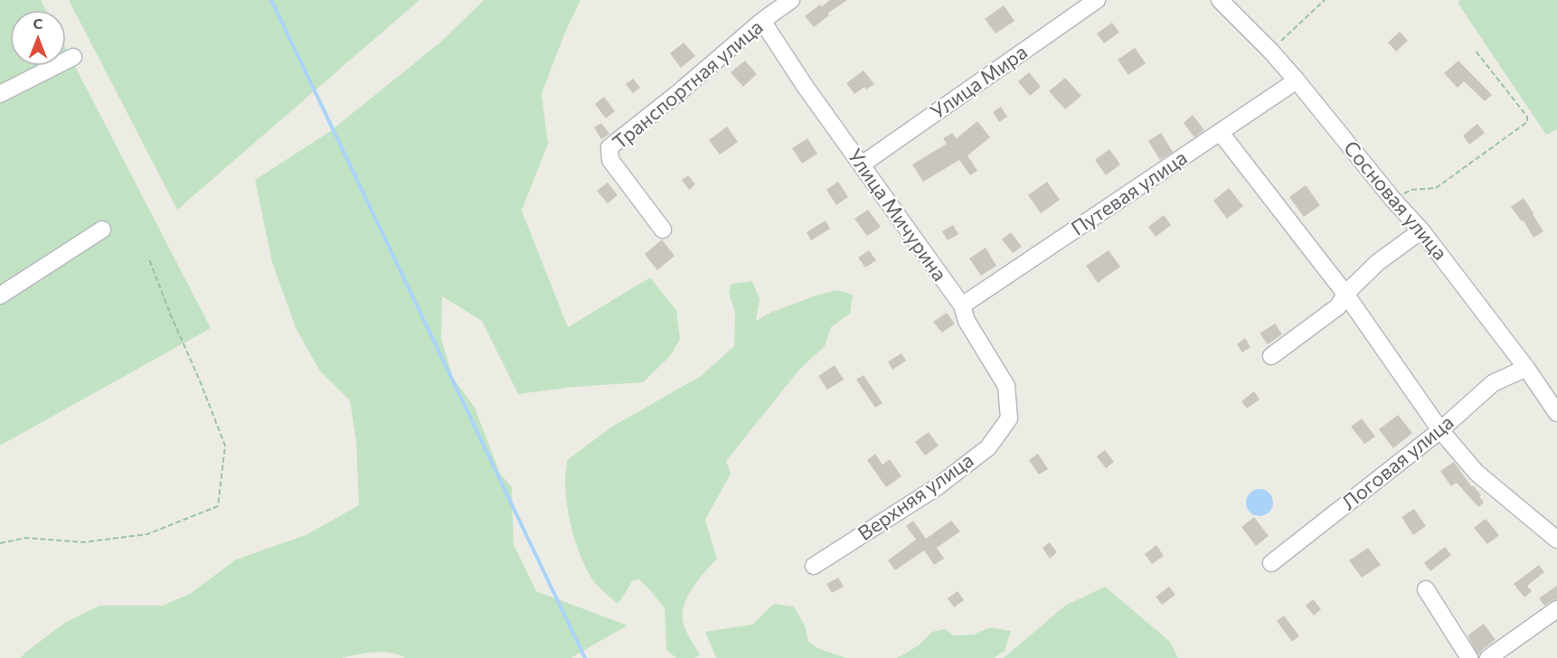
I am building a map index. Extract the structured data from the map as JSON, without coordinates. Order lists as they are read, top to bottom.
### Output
{
  "streets": {
    "street": [
      "Улица Мира",
      "Транспортная улица",
      "Путевая улица",
      "Сосновая улица",
      "Улица Мичурина",
      "Логовая улица",
      "Верхняя улица"
    ]
  },
  "crossings": [
    ["Улица Мира", "Улица Мичурина"],
    ["Транспортная улица", "Улица Мичурина"],
    ["Путевая улица", "Сосновая улица"],
    ["Путевая улица", "Улица Мичурина"],
    ["Сосновая улица", "Логовая улица"],
    ["Улица Мичурина", "Верхняя улица"]
  ],
  "north": "top"
}
